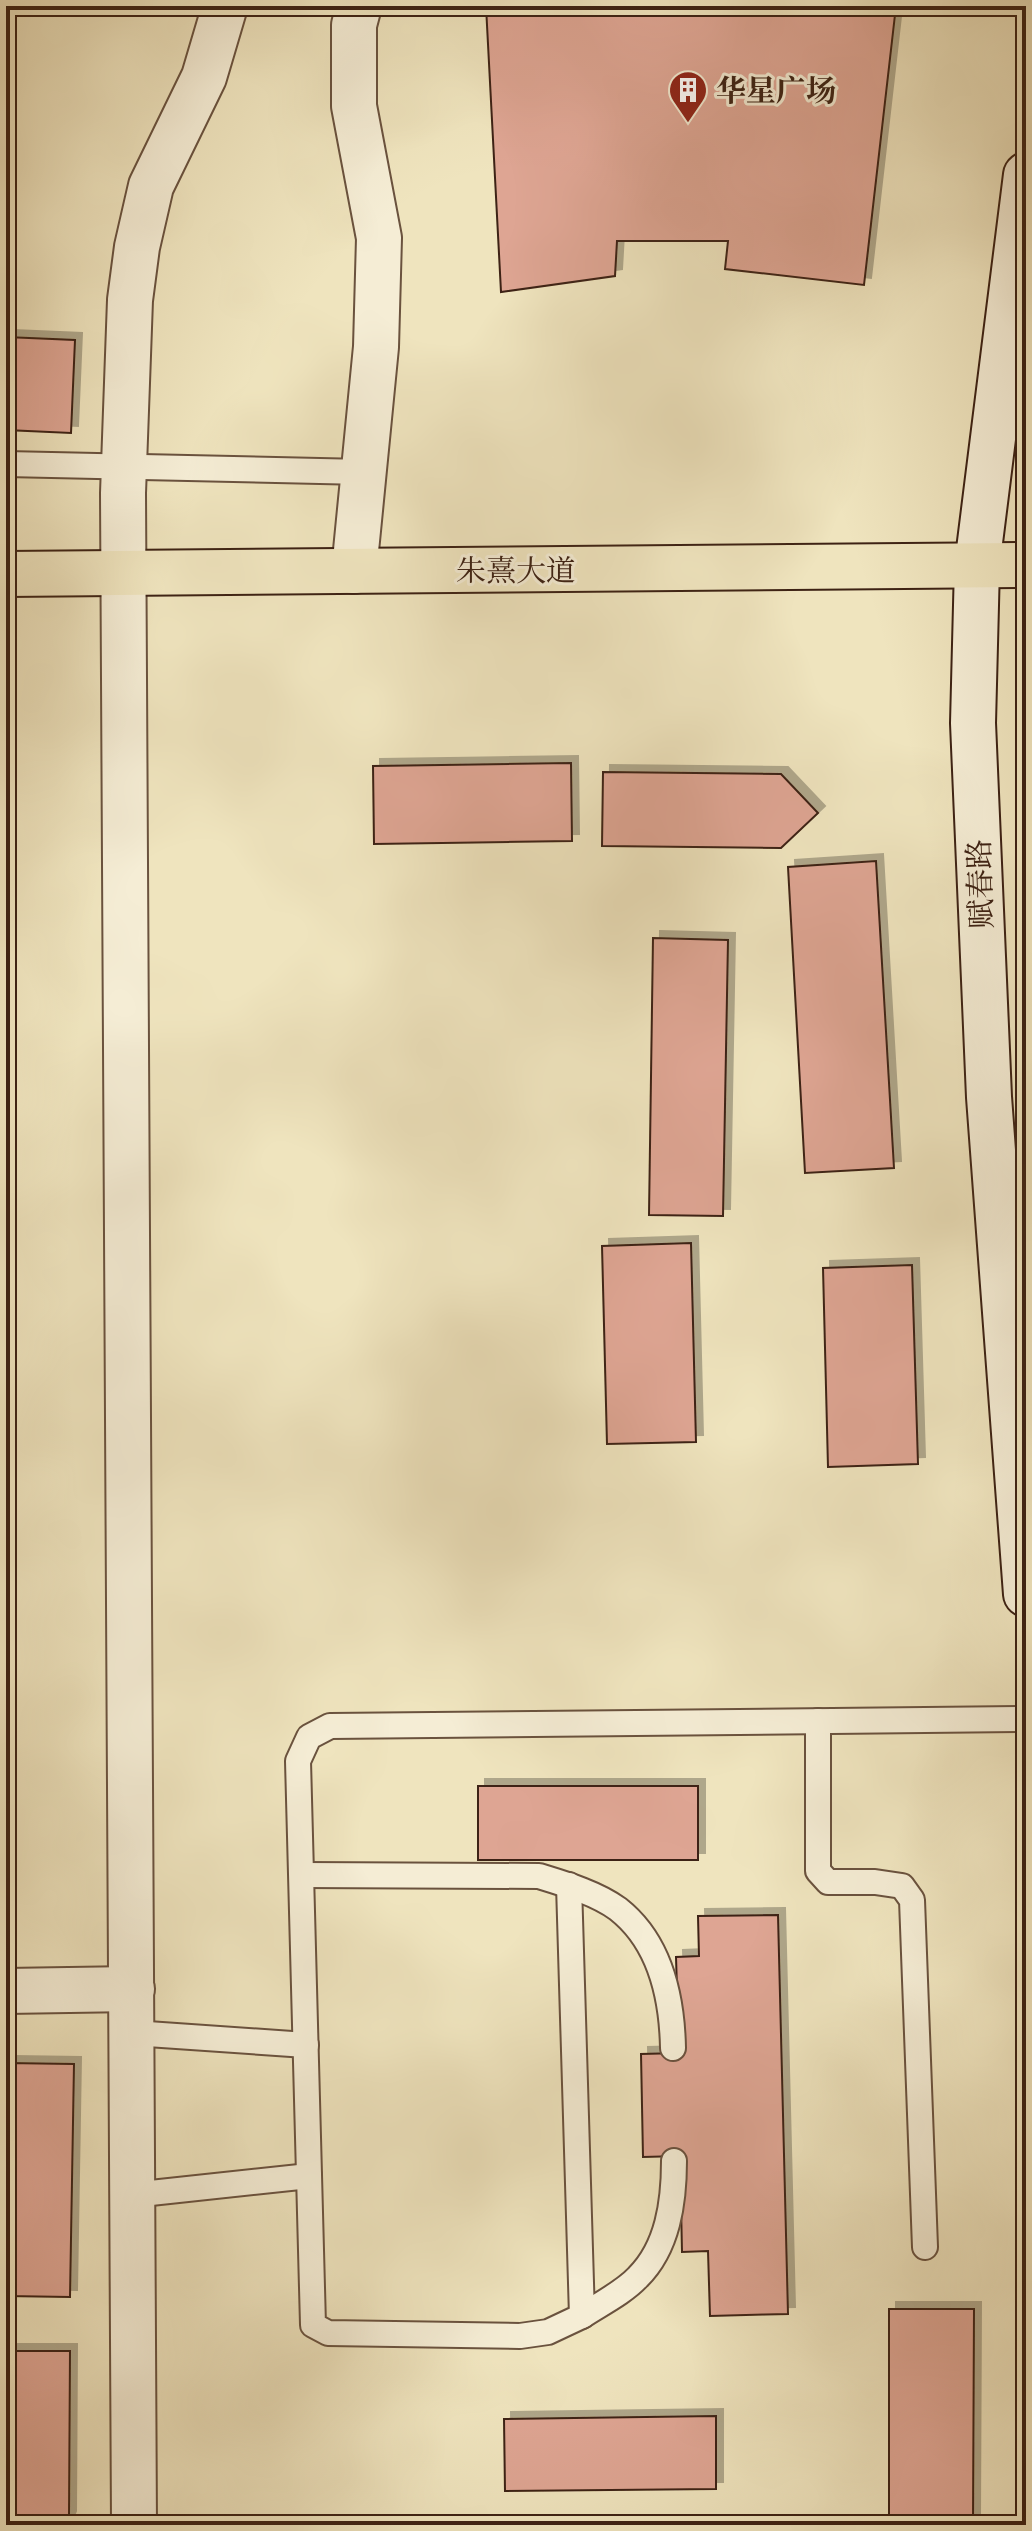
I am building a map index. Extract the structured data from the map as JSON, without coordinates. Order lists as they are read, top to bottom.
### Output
{
  "streets": {
    "main road": ["朱熹大道"],
    "street": ["赋春路"]
  },
  "crossings": [
    ["朱熹大道", "赋春路"]
  ],
  "places": {
    "building": ["华星广场"]
  }
}
